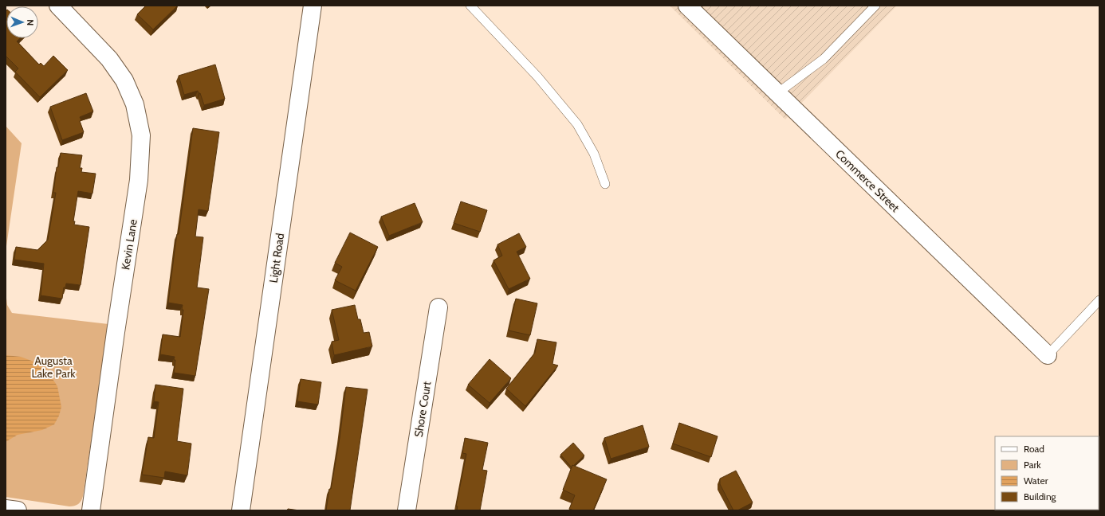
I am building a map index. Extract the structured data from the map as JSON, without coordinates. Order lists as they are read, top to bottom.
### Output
{
  "streets": {
    "street": [
      "Commerce Street",
      "Kevin Lane",
      "Light Road",
      "Shore Court"
    ]
  },
  "parks": ["Augusta Lake Park"],
  "legend": [
    "Road",
    "Park",
    "Water",
    "Building"
  ],
  "north": "right"
}
